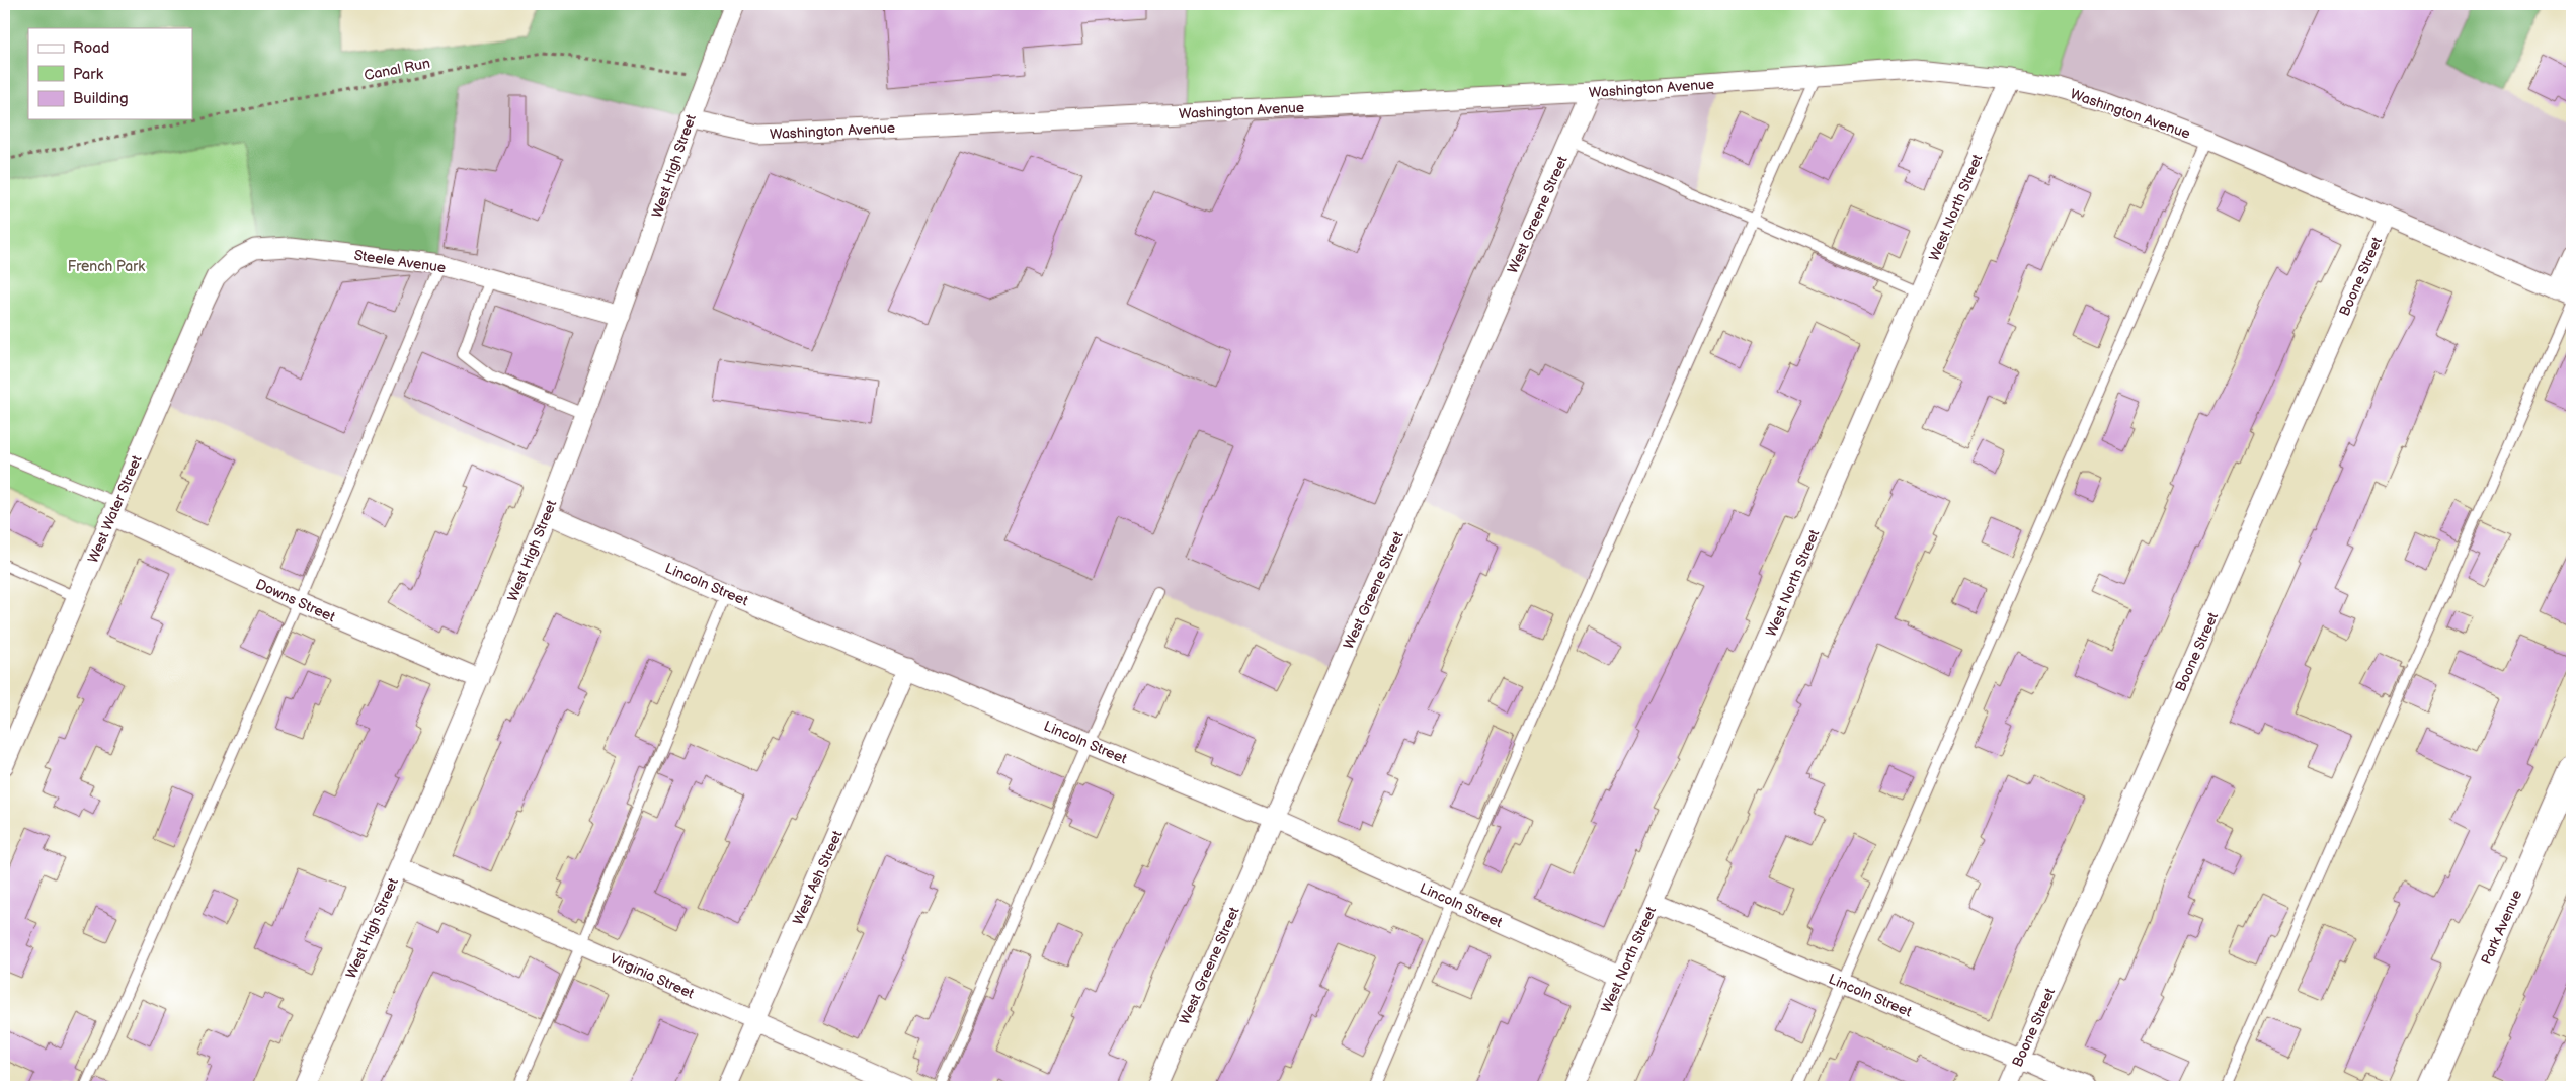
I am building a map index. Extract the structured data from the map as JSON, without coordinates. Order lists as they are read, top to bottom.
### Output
{
  "streets": {
    "street": [
      "Washington Avenue",
      "West High Street",
      "West North Street",
      "West Greene Street",
      "Steele Avenue",
      "Boone Street",
      "West Water Street",
      "Lincoln Street",
      "Downs Street",
      "West Ash Street",
      "Park Avenue",
      "Virginia Street"
    ],
    "path": ["Canal Run"]
  },
  "crossings": [
    ["Canal Run", "West High Street"],
    ["Washington Avenue", "West High Street"],
    ["Washington Avenue", "West North Street"],
    ["Washington Avenue", "West Greene Street"],
    ["Washington Avenue", "Boone Street"],
    ["West High Street", "Steele Avenue"],
    ["West High Street", "Lincoln Street"],
    ["West High Street", "Downs Street"],
    ["West High Street", "Virginia Street"],
    ["West North Street", "Lincoln Street"],
    ["West Greene Street", "Lincoln Street"],
    ["Steele Avenue", "West Water Street"],
    ["Boone Street", "Lincoln Street"],
    ["West Water Street", "Downs Street"],
    ["Lincoln Street", "West Ash Street"],
    ["West Ash Street", "Virginia Street"]
  ],
  "parks": ["French Park"],
  "legend": ["Road", "Park", "Building"]
}
